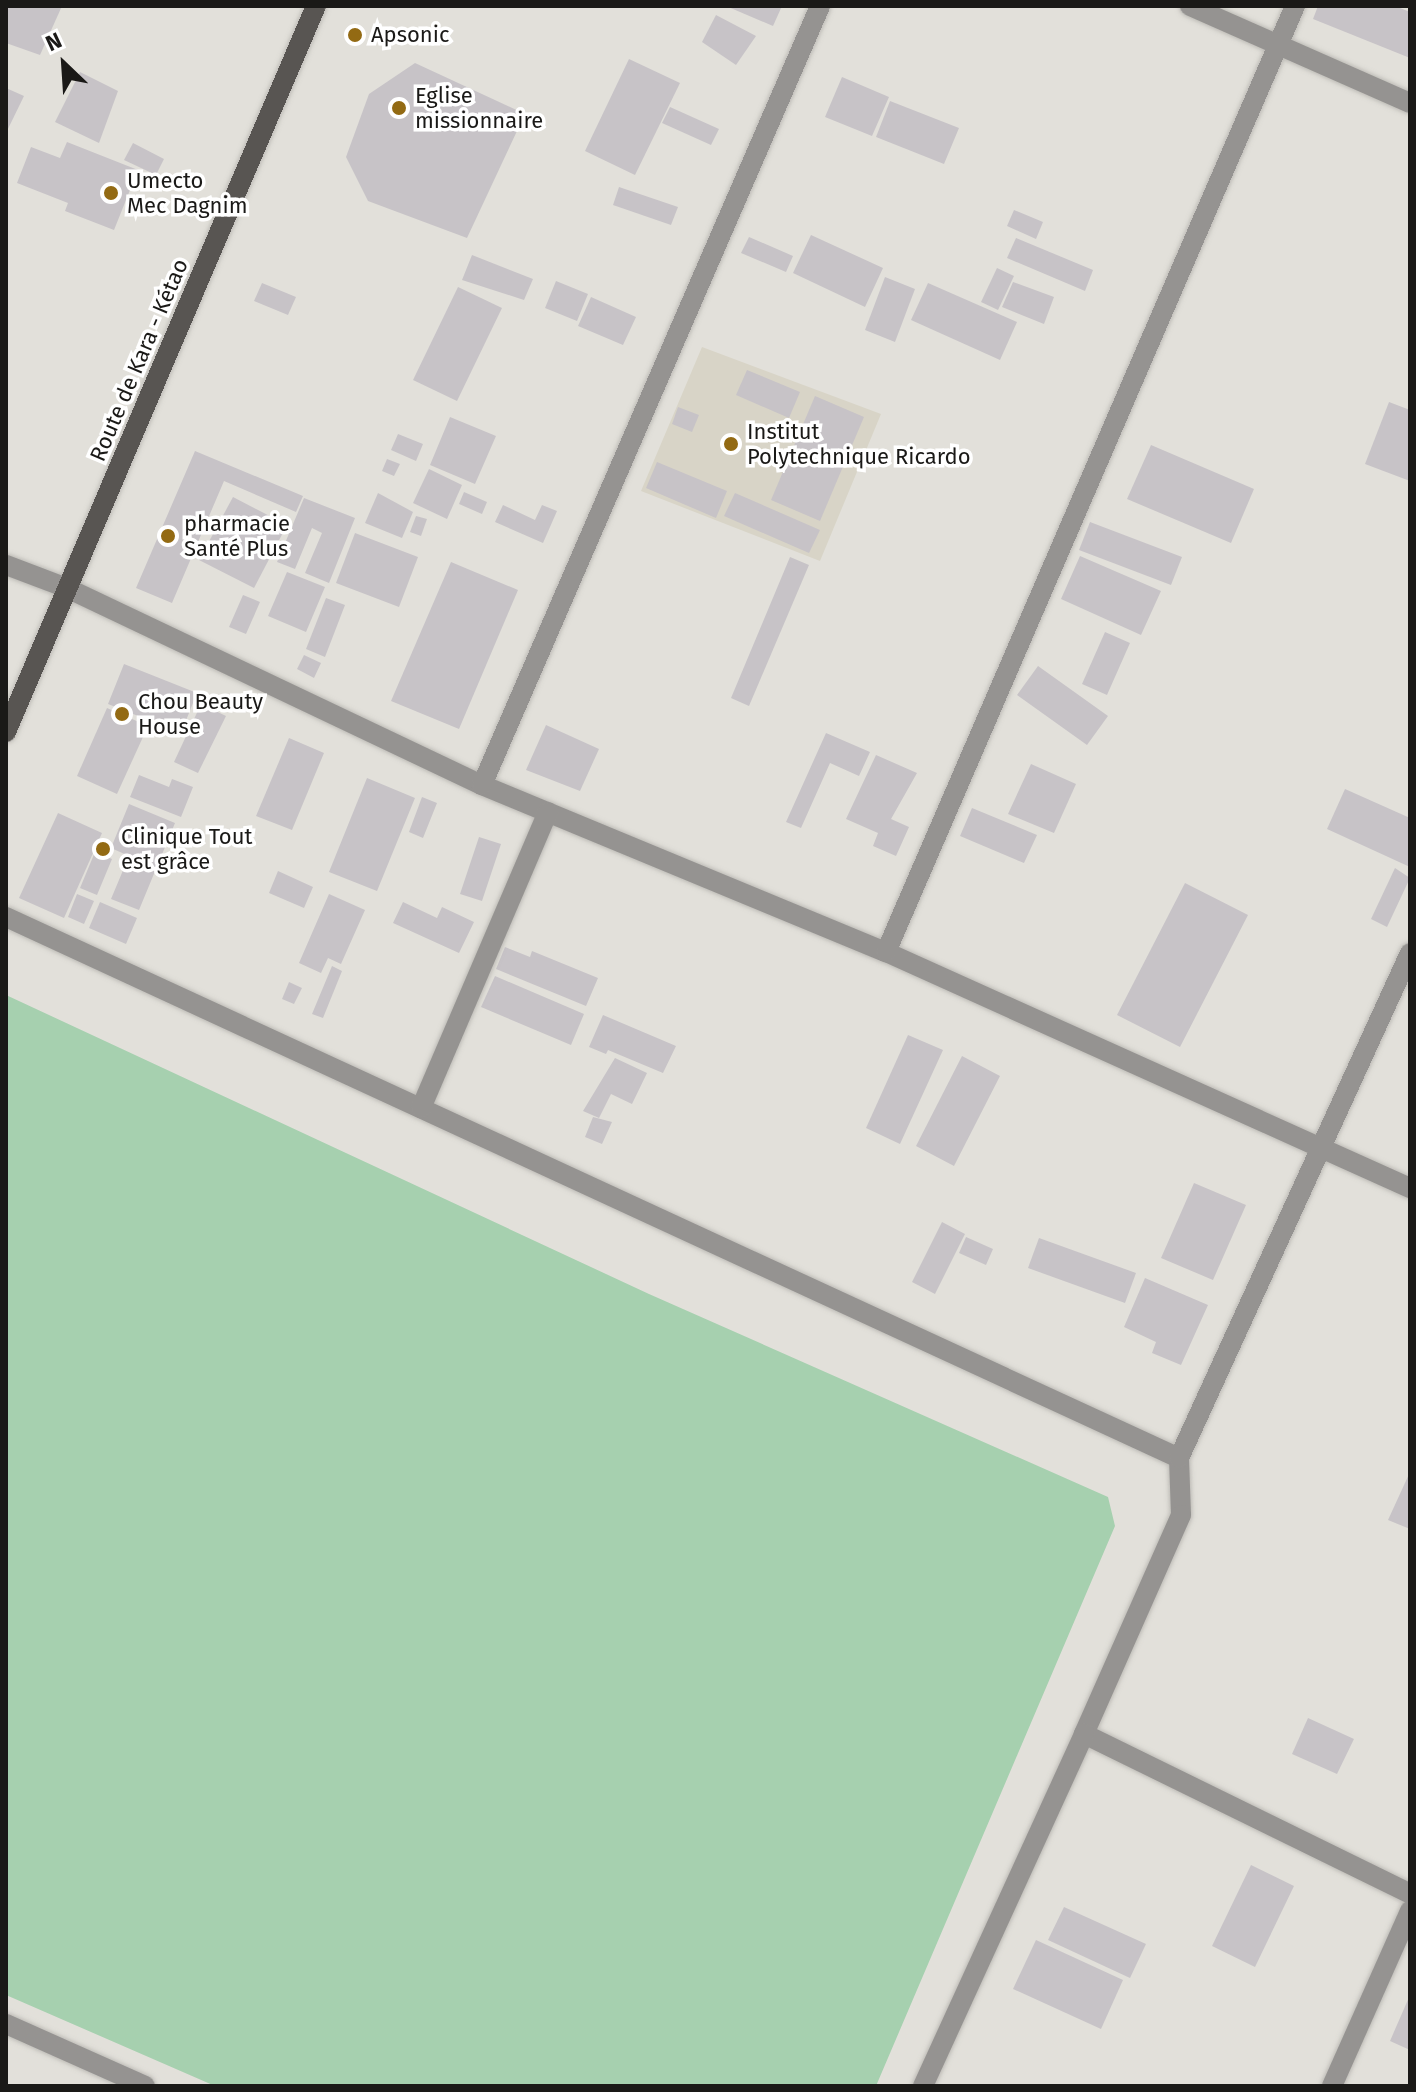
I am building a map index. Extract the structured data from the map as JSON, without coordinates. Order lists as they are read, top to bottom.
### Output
{
  "streets": {
    "main road": ["Route de Kara - Kétao"]
  },
  "places": [
    "Apsonic",
    "Eglise missionnaire",
    "Umecto Mec Dagnim",
    "Institut Polytechnique Ricardo",
    "pharmacie Santé Plus",
    "Chou Beauty House",
    "Clinique Tout est grâce"
  ],
  "north": "top left"
}
